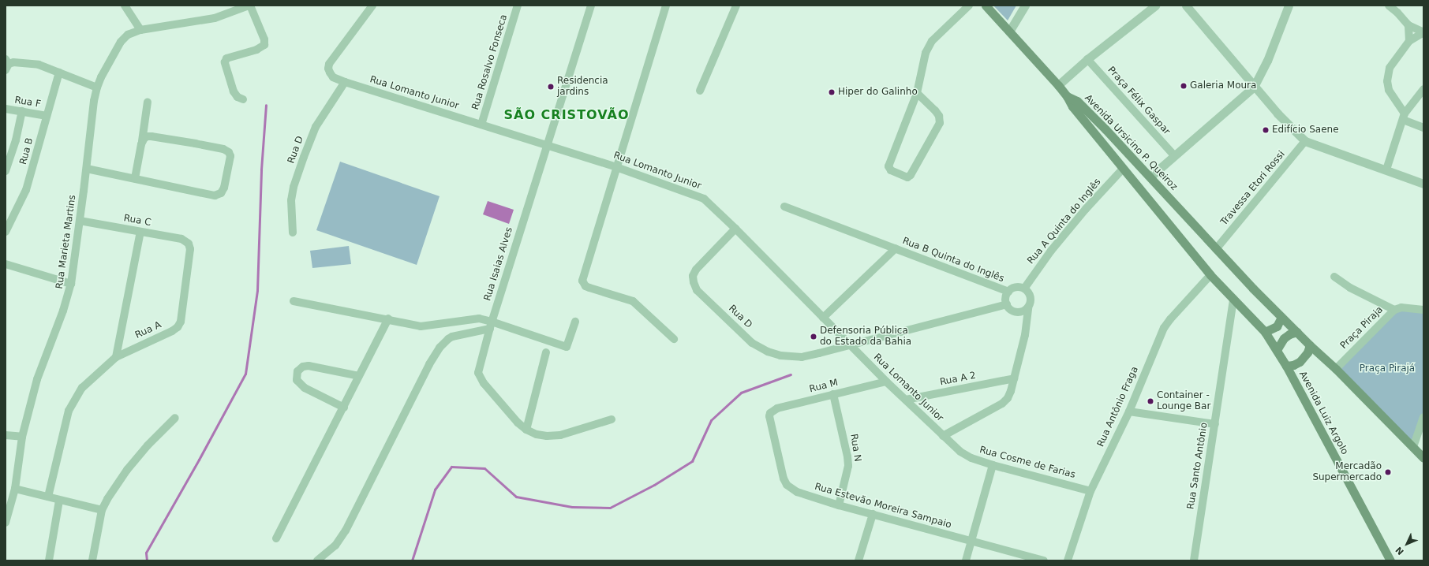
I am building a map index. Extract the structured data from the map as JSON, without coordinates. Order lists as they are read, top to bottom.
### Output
{
  "streets": {
    "main road": ["Avenida Ursicino P. Queiroz", "Avenida Luiz Argolo"],
    "street": [
      "Rua Rosalvo Fonseca",
      "Rua Lomanto Junior",
      "Praça Félix Gaspar",
      "Rua F",
      "Rua D",
      "Rua B",
      "Travessa Etori Rossi",
      "Rua C",
      "Rua A Quinta do Inglês",
      "Rua Marieta Martins",
      "Rua B Quinta do Inglês",
      "Rua Isaias Alves",
      "Praça Piraja",
      "Rua A",
      "Rua A 2",
      "Rua M",
      "Rua Antônio Fraga",
      "Rua N",
      "Rua Cosme de Farias",
      "Rua Santo Antônio",
      "Rua Estevão Moreira Sampaio"
    ]
  },
  "crossings": [
    ["Rua Rosalvo Fonseca", "Rua Lomanto Junior"],
    ["Rua Lomanto Junior", "Rua D"],
    ["Rua Lomanto Junior", "Rua B Quinta do Inglês"],
    ["Rua Lomanto Junior", "Rua Isaias Alves"],
    ["Rua Lomanto Junior", "Rua A 2"],
    ["Rua Lomanto Junior", "Rua M"],
    ["Rua Lomanto Junior", "Rua Cosme de Farias"],
    ["Rua F", "Rua B"],
    ["Avenida Ursicino P. Queiroz", "Travessa Etori Rossi"],
    ["Avenida Ursicino P. Queiroz", "Rua A Quinta do Inglês"],
    ["Avenida Ursicino P. Queiroz", "Praça Piraja"],
    ["Avenida Ursicino P. Queiroz", "Rua Antônio Fraga"],
    ["Avenida Ursicino P. Queiroz", "Avenida Luiz Argolo"],
    ["Avenida Ursicino P. Queiroz", "Rua Santo Antônio"],
    ["Rua C", "Rua Marieta Martins"],
    ["Rua C", "Rua A"],
    ["Rua A Quinta do Inglês", "Rua B Quinta do Inglês"],
    ["Rua M", "Rua N"],
    ["Rua M", "Rua Estevão Moreira Sampaio"],
    ["Rua Antônio Fraga", "Rua Cosme de Farias"],
    ["Rua N", "Rua Estevão Moreira Sampaio"]
  ],
  "districts": ["SÃO CRISTOVÃO"],
  "parks": ["Praça Pirajá"],
  "places": [
    "Galeria Moura",
    "Residencia jardins",
    "Hiper do Galinho",
    "Edifício Saene",
    "Defensoria Pública do Estado da Bahia",
    "Container - Lounge Bar",
    "Mercadão Supermercado"
  ],
  "north": "bottom left"
}
